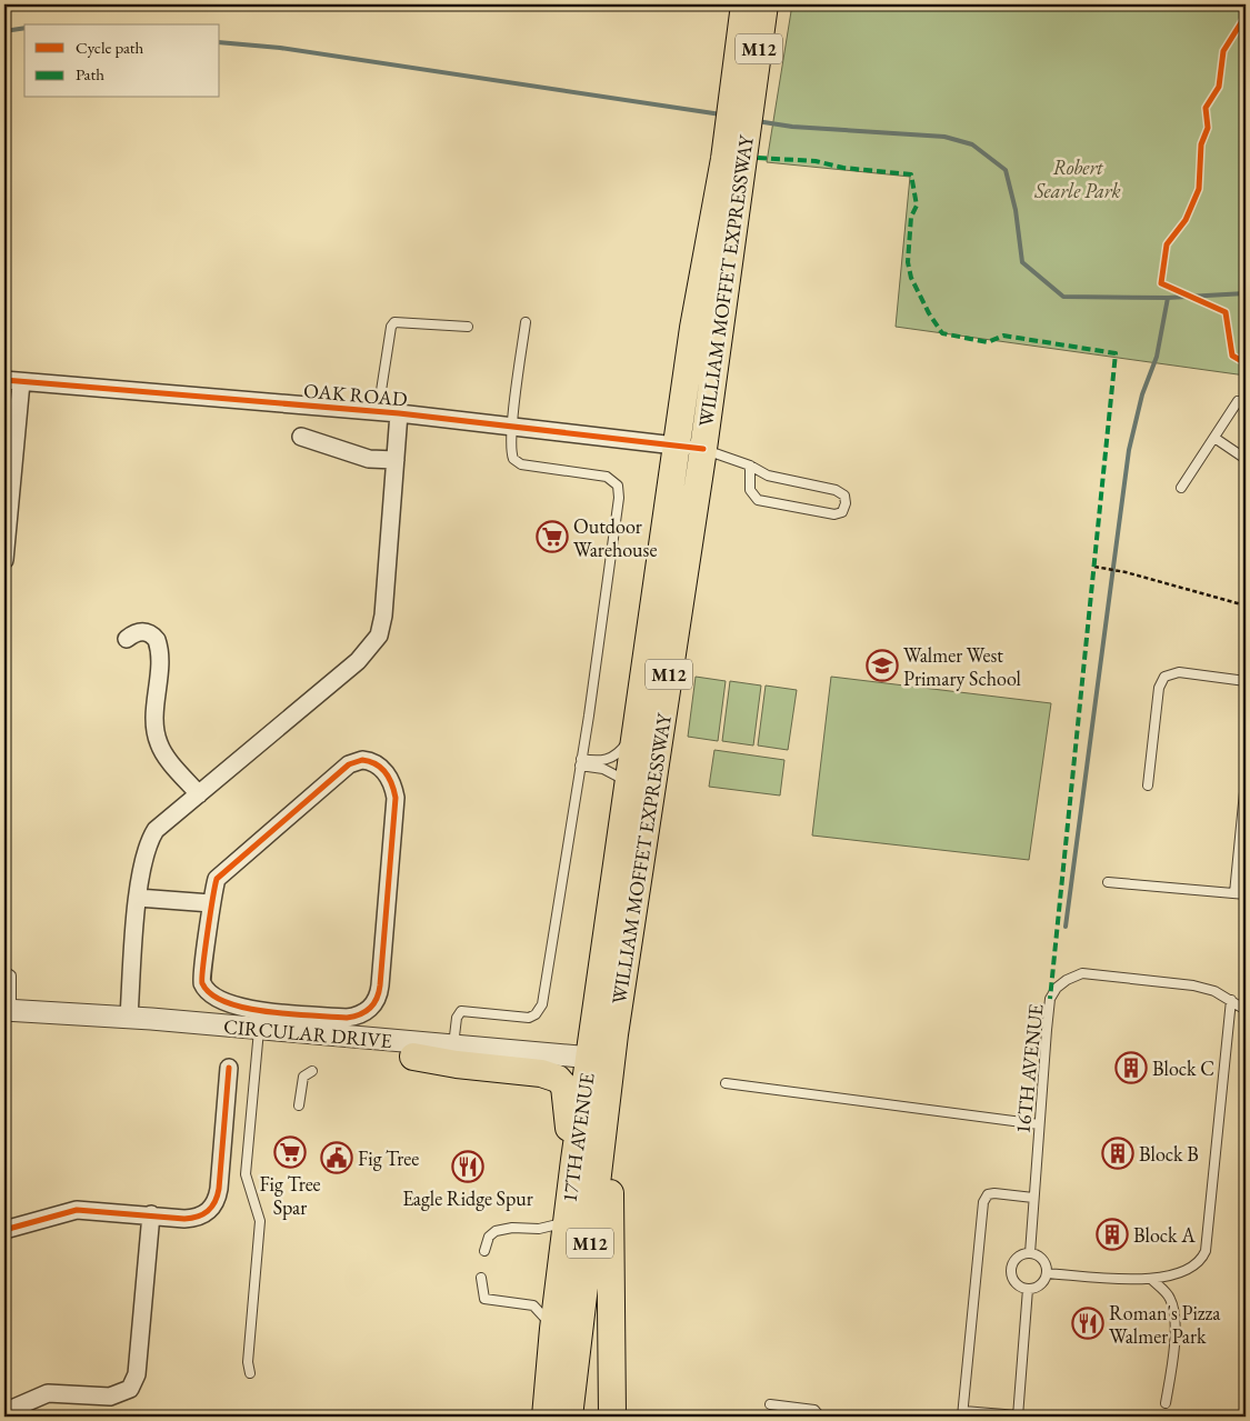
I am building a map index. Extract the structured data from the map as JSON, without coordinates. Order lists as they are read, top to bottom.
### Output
{
  "streets": {
    "main road": ["M12", "WILLIAM MOFFET EXPRESSWAY", "17TH AVENUE"],
    "street": ["OAK ROAD", "CIRCULAR DRIVE"],
    "lane": ["16TH AVENUE"]
  },
  "crossings": [
    ["WILLIAM MOFFET EXPRESSWAY", "OAK ROAD"],
    ["WILLIAM MOFFET EXPRESSWAY", "CIRCULAR DRIVE"],
    ["WILLIAM MOFFET EXPRESSWAY", "17TH AVENUE"],
    ["CIRCULAR DRIVE", "17TH AVENUE"]
  ],
  "parks": ["Robert Searle Park"],
  "places": {
    "supermarket": ["Outdoor Warehouse", "Fig Tree Spar"],
    "school or university": ["Walmer West Primary School"],
    "building": ["Block C", "Block B", "Block A"],
    "public building": ["Fig Tree"],
    "restaurant": ["Eagle Ridge Spur", "Roman's Pizza Walmer Park"]
  },
  "legend": ["Cycle path", "Path"]
}
